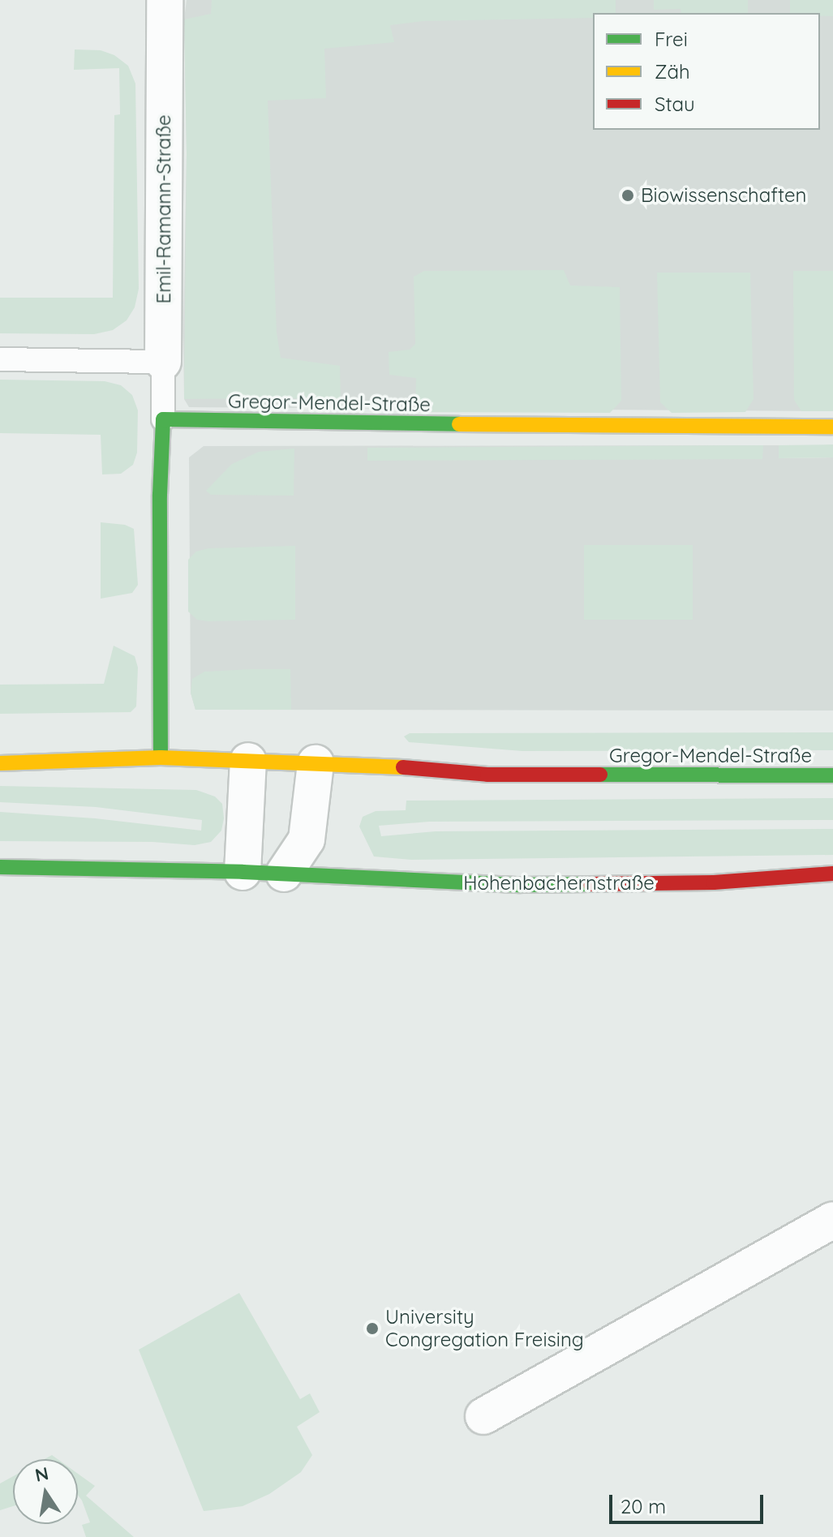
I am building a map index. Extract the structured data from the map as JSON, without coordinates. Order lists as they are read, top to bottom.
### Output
{
  "streets": {
    "street": ["Emil-Ramann-Straße", "Gregor-Mendel-Straße", "Hohenbachernstraße"]
  },
  "crossings": [
    ["Emil-Ramann-Straße", "Gregor-Mendel-Straße"]
  ],
  "places": ["Biowissenschaften", "University Congregation Freising"],
  "legend": ["Frei", "Zäh", "Stau"],
  "scale_bar": "20 m",
  "north": "top"
}
